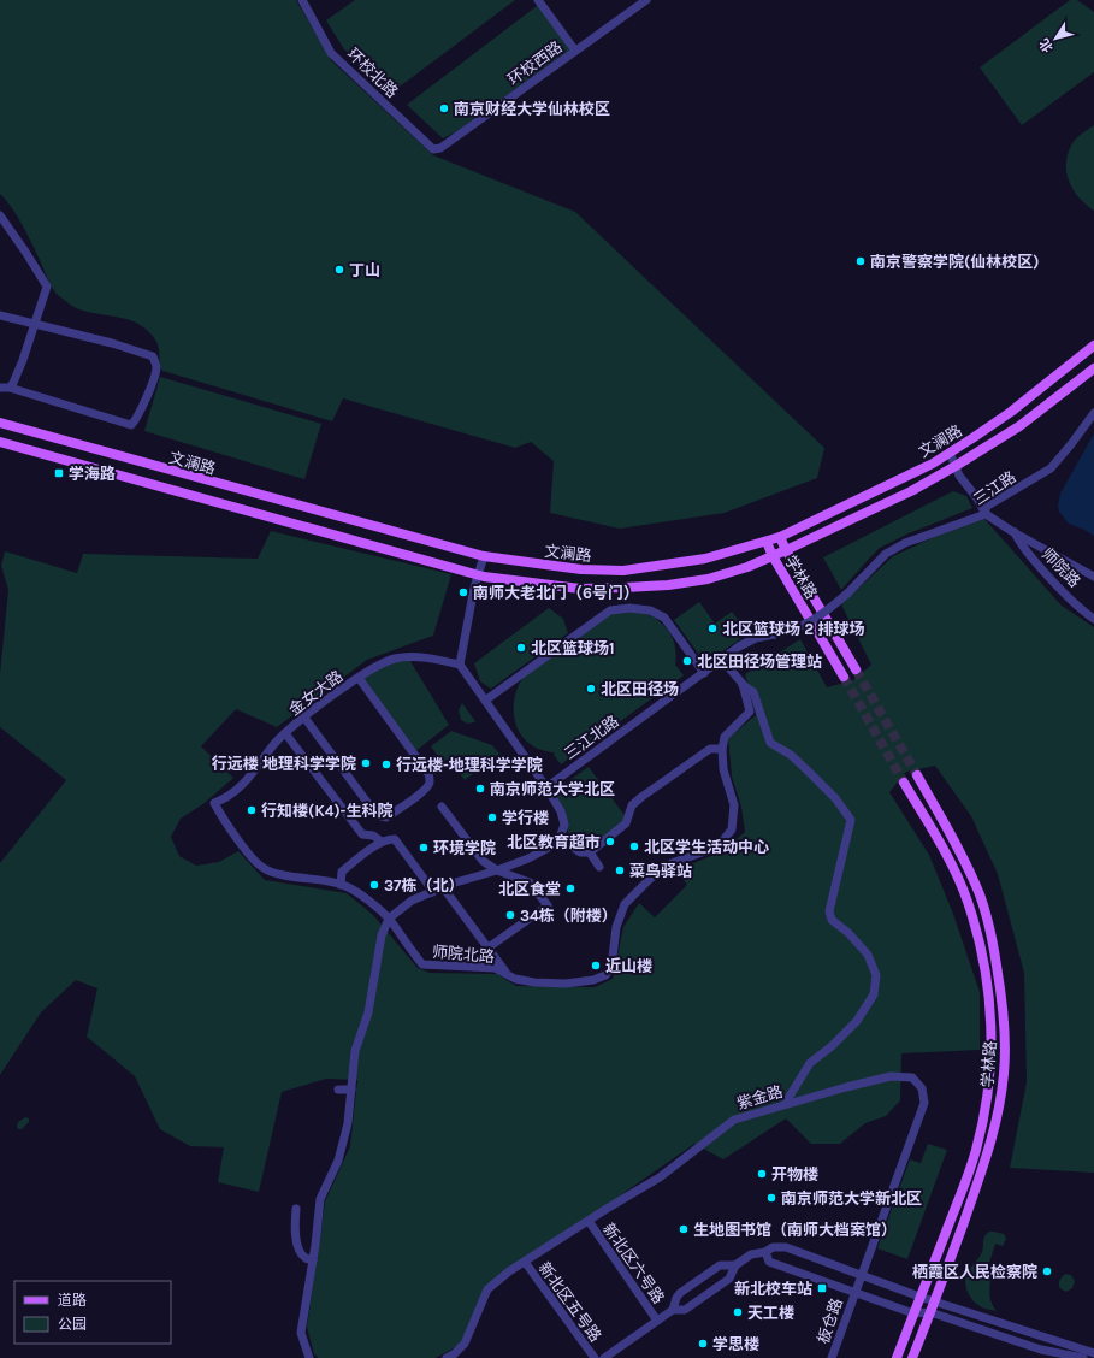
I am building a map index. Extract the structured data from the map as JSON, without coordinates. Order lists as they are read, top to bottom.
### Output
{
  "streets": {
    "main road": ["文澜路", "学林路"],
    "street": [
      "环校西路",
      "环校北路",
      "三江路",
      "师院路",
      "金女大路",
      "三江北路",
      "师院北路",
      "紫金路",
      "新北区六号路",
      "新北区五号路",
      "板仓路"
    ]
  },
  "crossings": [
    ["环校西路", "环校北路"],
    ["文澜路", "师院路"],
    ["文澜路", "学林路"],
    ["三江路", "师院路"],
    ["三江路", "学林路"],
    ["三江路", "三江北路"],
    ["学林路", "三江北路"],
    ["金女大路", "师院北路"],
    ["紫金路", "新北区六号路"],
    ["紫金路", "新北区五号路"],
    ["紫金路", "板仓路"]
  ],
  "places": {
    "other": [
      "南京财经大学仙林校区",
      "南京警察学院(仙林校区)",
      "丁山",
      "南师大老北门（6号门）",
      "北区篮球场 2 排球场",
      "北区篮球场1",
      "北区田径场管理站",
      "北区田径场",
      "行远楼 地理科学学院",
      "行远楼-地理科学学院",
      "南京师范大学北区",
      "行知楼(K4)-生科院",
      "学行楼",
      "北区教育超市",
      "北区学生活动中心",
      "环境学院",
      "菜鸟驿站",
      "37栋（北）",
      "北区食堂",
      "34栋（附楼）",
      "近山楼",
      "开物楼",
      "南京师范大学新北区",
      "生地图书馆（南师大档案馆）",
      "栖霞区人民检察院",
      "天工楼",
      "学思楼"
    ],
    "transit": ["学海路", "新北校车站"]
  },
  "legend": ["道路", "公园"],
  "north": "bottom left"
}
